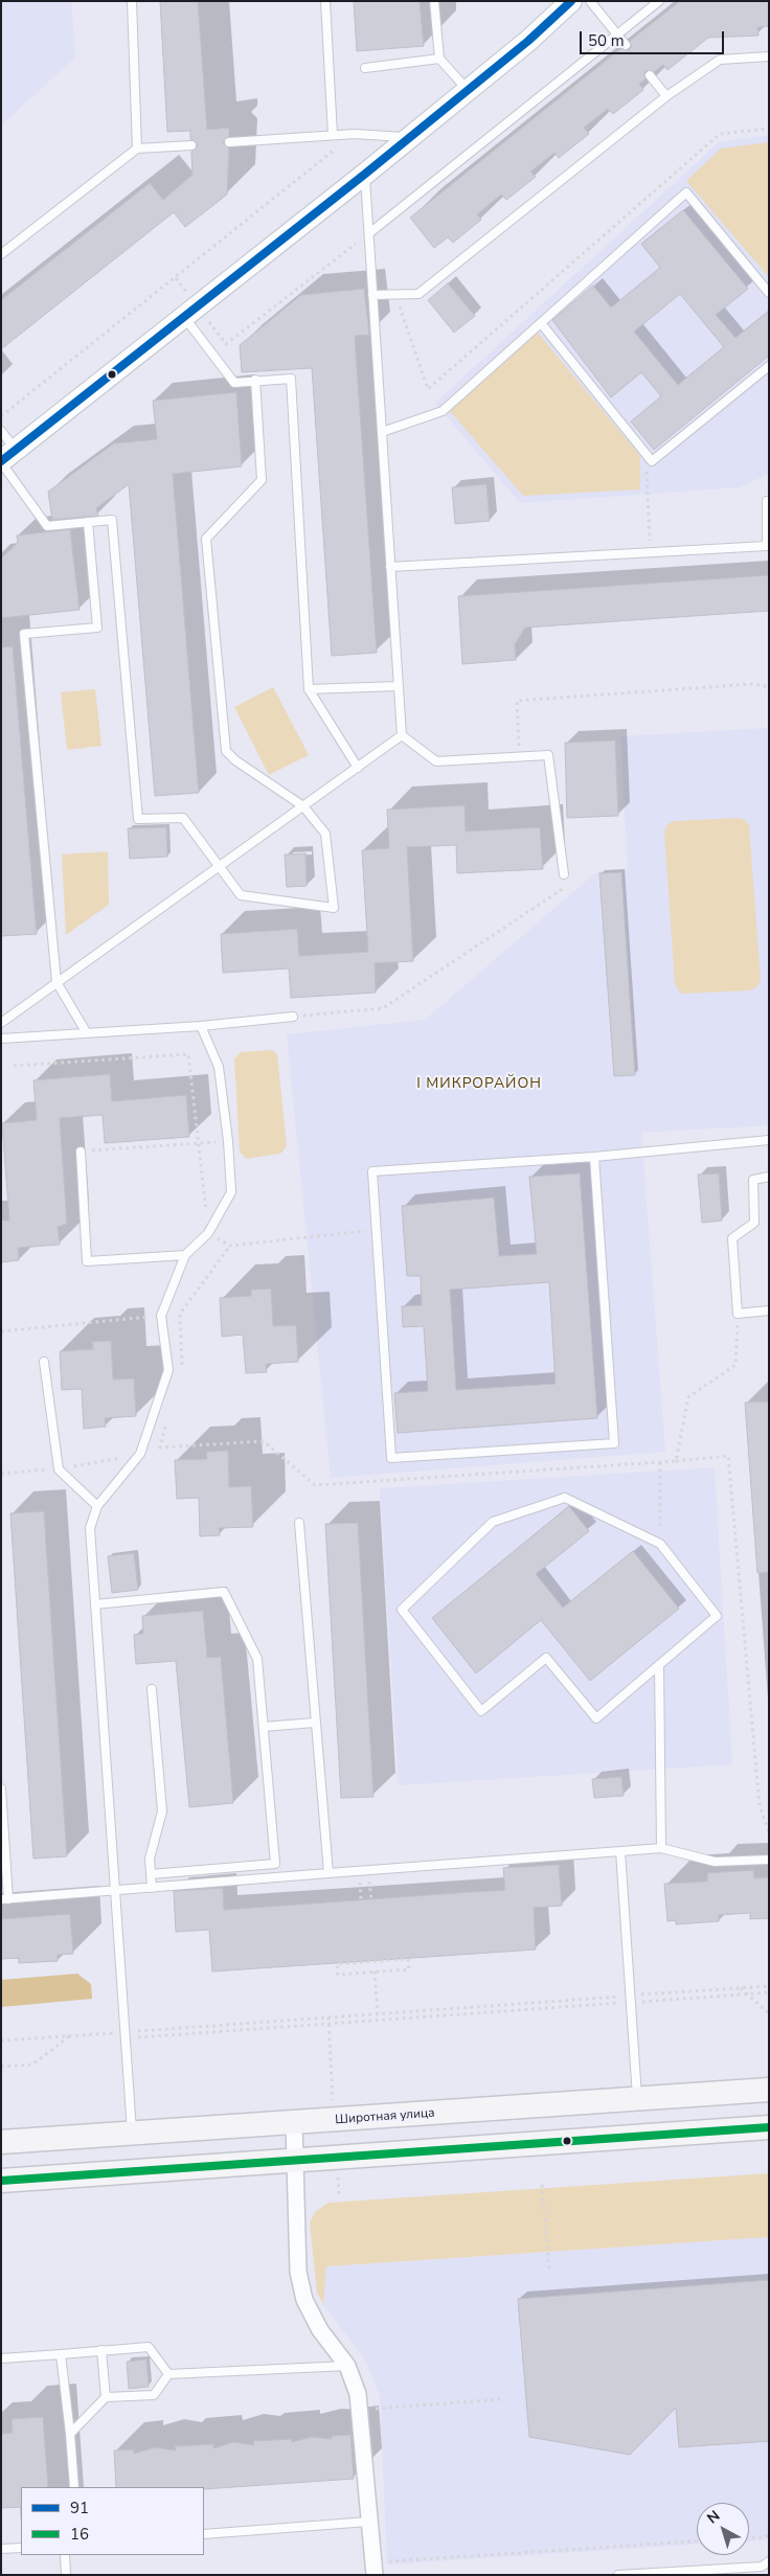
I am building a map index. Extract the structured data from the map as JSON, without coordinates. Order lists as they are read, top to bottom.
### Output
{
  "streets": {
    "main road": ["Широтная улица"]
  },
  "districts": ["I МИКРОРАЙОН"],
  "lines": ["transit line 91", "transit line 16"],
  "legend": ["91", "16"],
  "scale_bar": "50 m",
  "north": "top left"
}
